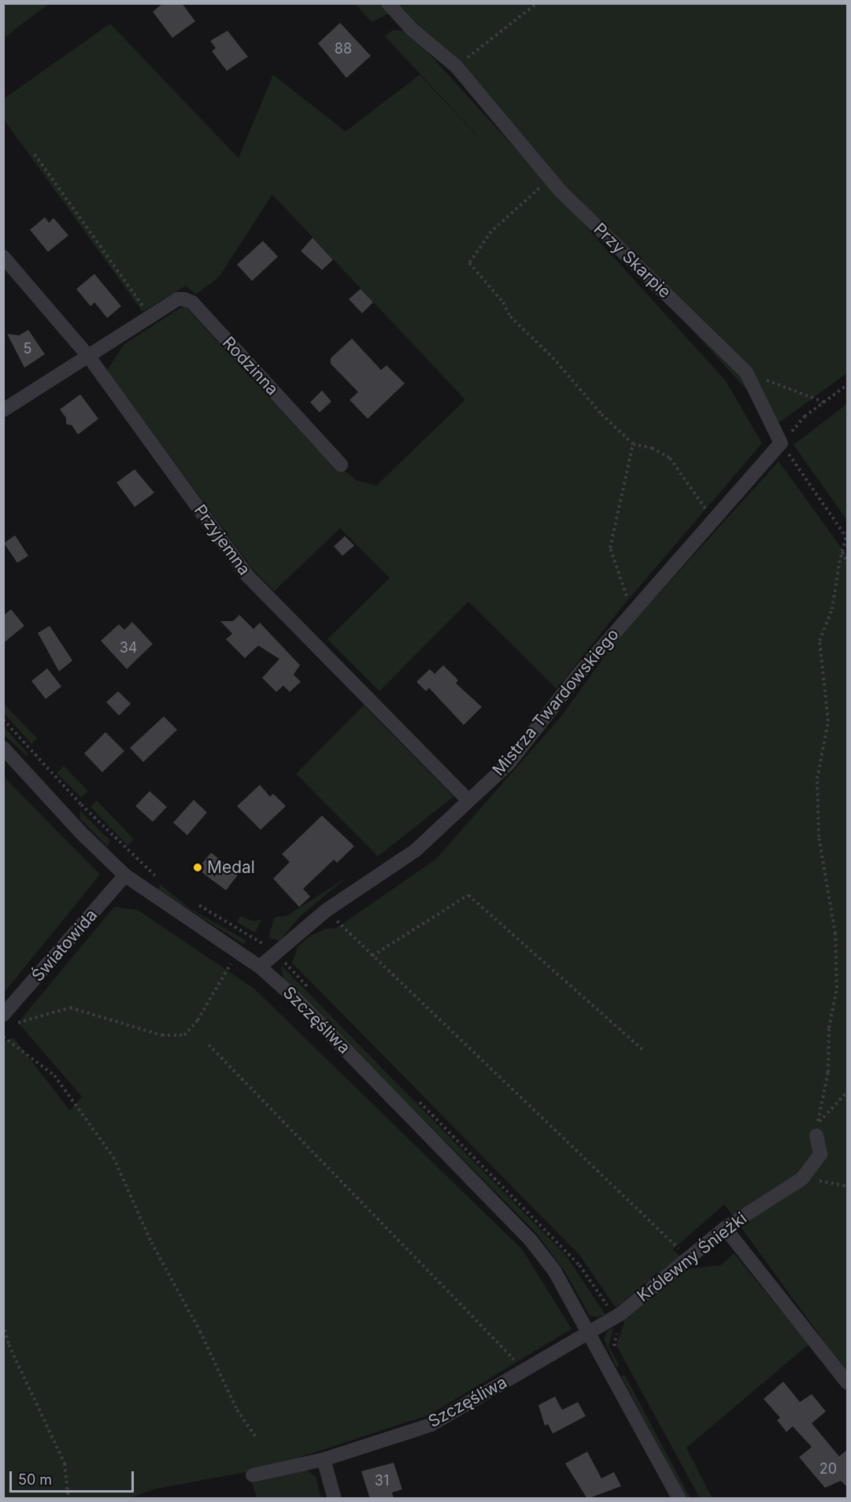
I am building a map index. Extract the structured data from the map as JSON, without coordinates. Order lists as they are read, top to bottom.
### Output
{
  "streets": {
    "street": [
      "Przy Skarpie",
      "Rodzinna",
      "Przyjemna",
      "Mistrza Twardowskiego",
      "Światowida",
      "Szczęśliwa",
      "Królewny Śnieżki"
    ]
  },
  "crossings": [
    ["Przy Skarpie", "Mistrza Twardowskiego"],
    ["Rodzinna", "Przyjemna"],
    ["Przyjemna", "Mistrza Twardowskiego"],
    ["Mistrza Twardowskiego", "Szczęśliwa"],
    ["Światowida", "Szczęśliwa"],
    ["Szczęśliwa", "Królewny Śnieżki"]
  ],
  "places": ["Medal"],
  "house_numbers": [
    "88",
    "5",
    "34",
    "20",
    "31"
  ],
  "scale_bar": "50 m"
}
